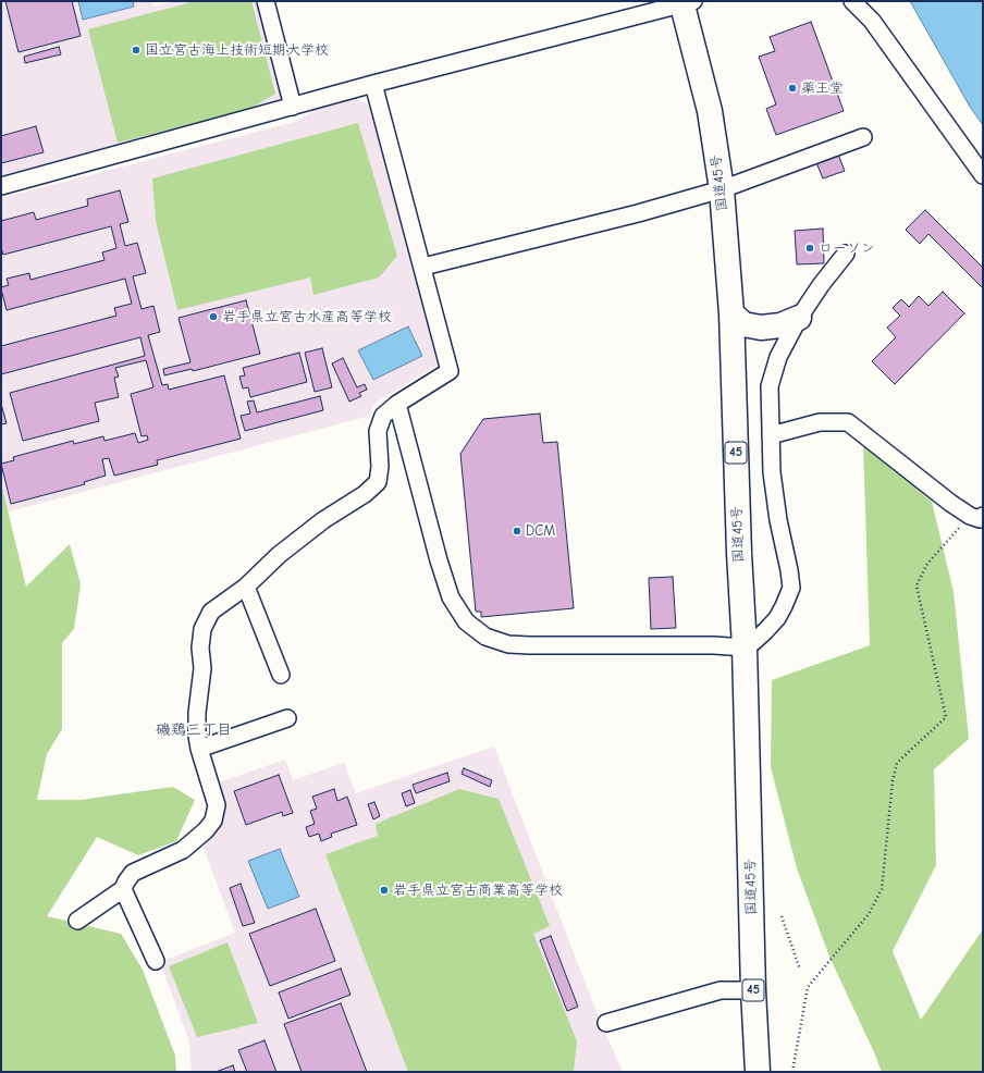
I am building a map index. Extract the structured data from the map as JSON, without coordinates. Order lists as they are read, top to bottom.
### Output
{
  "streets": {
    "highway": ["国道45号", "45"]
  },
  "districts": ["磯鶏三丁目"],
  "places": [
    "国立宮古海上技術短期大学校",
    "薬王堂",
    "ローソン",
    "岩手県立宮古水産高等学校",
    "DCM",
    "岩手県立宮古商業高等学校"
  ]
}
